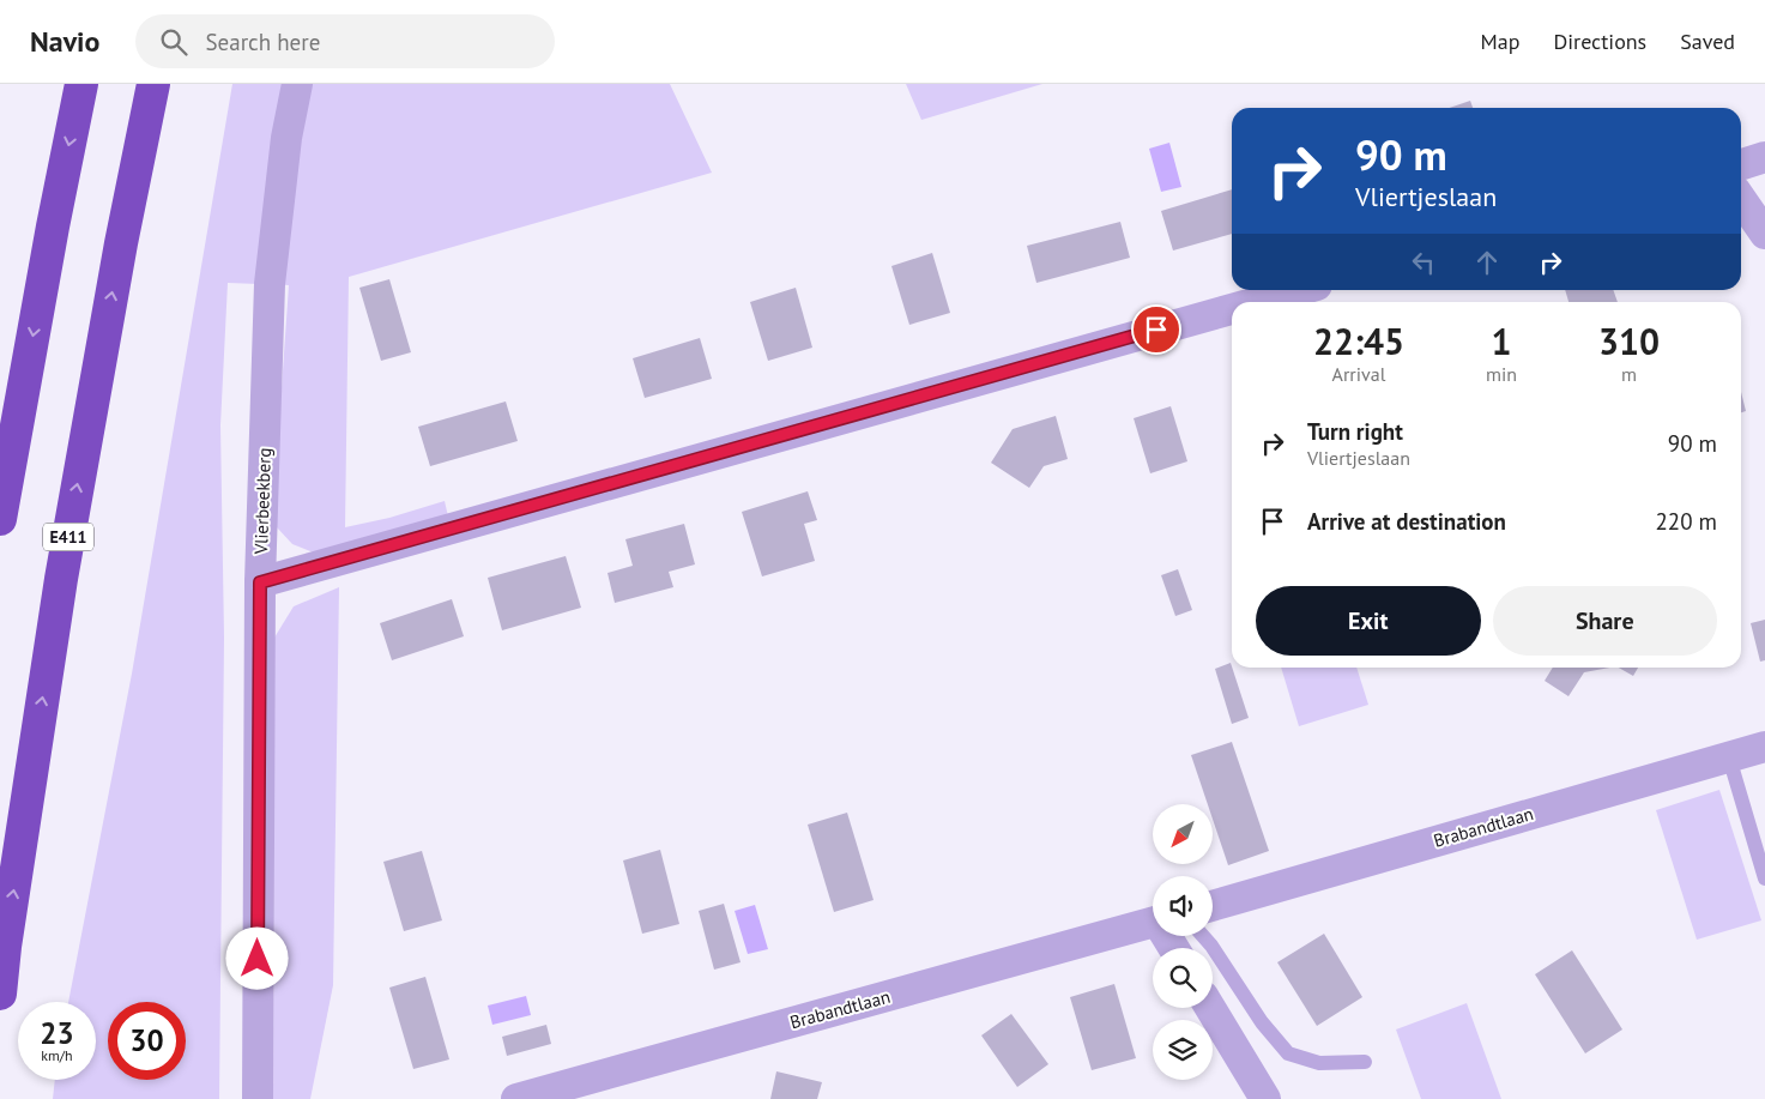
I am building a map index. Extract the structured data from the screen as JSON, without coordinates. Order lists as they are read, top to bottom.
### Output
{
  "streets": {
    "highway": ["E411"],
    "street": ["Vlierbeekberg", "Brabandtlaan"]
  },
  "north": "bottom left",
  "page": {
    "header": "Navio",
    "search": "Search here",
    "nav": ["Map", "Directions", "Saved"],
    "turn": ["90 m", "Vliertjeslaan"],
    "eta": [
      "22:45",
      "Arrival",
      "1",
      "min",
      "310",
      "m"
    ],
    "list": [
      {
        "name": "Turn right",
        "note": "Vliertjeslaan",
        "value": "90 m"
      },
      {
        "name": "Arrive at destination",
        "value": "220 m"
      }
    ],
    "buttons": ["Exit", "Share"],
    "speed": "23 km/h",
    "limit": "30"
  }
}
